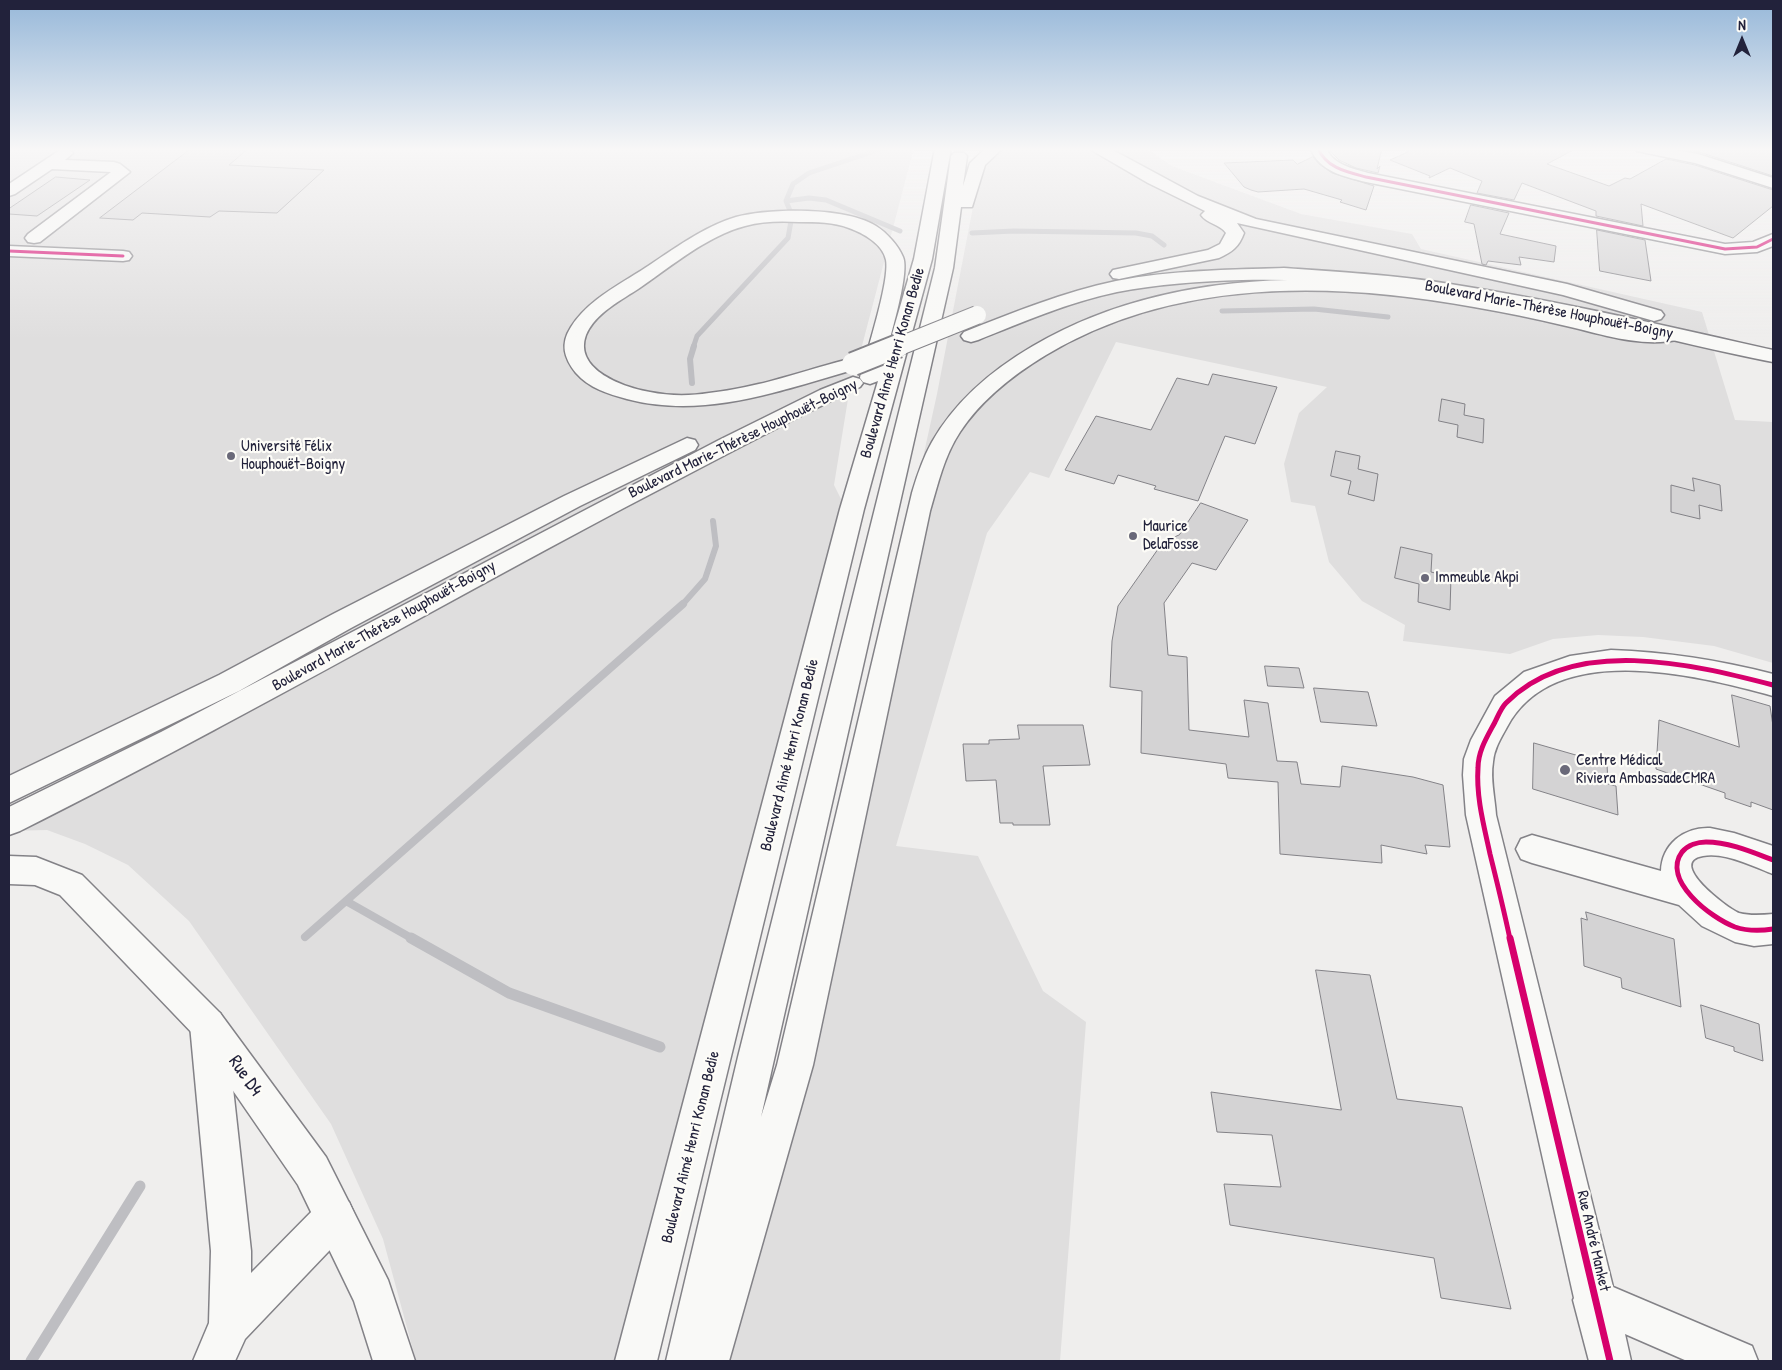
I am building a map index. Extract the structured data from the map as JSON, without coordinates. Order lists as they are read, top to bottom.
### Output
{
  "streets": {
    "main road": [
      "Boulevard Marie-Thérèse Houphouët-Boigny",
      "Boulevard Aimé Henri Konan Bedie",
      "Rue D4",
      "Rue André Manket"
    ]
  },
  "places": [
    "Université Félix Houphouët-Boigny",
    "Maurice DelaFosse",
    "Immeuble Akpi",
    "Centre Médical Riviera AmbassadeCMRA"
  ],
  "north": "top"
}
